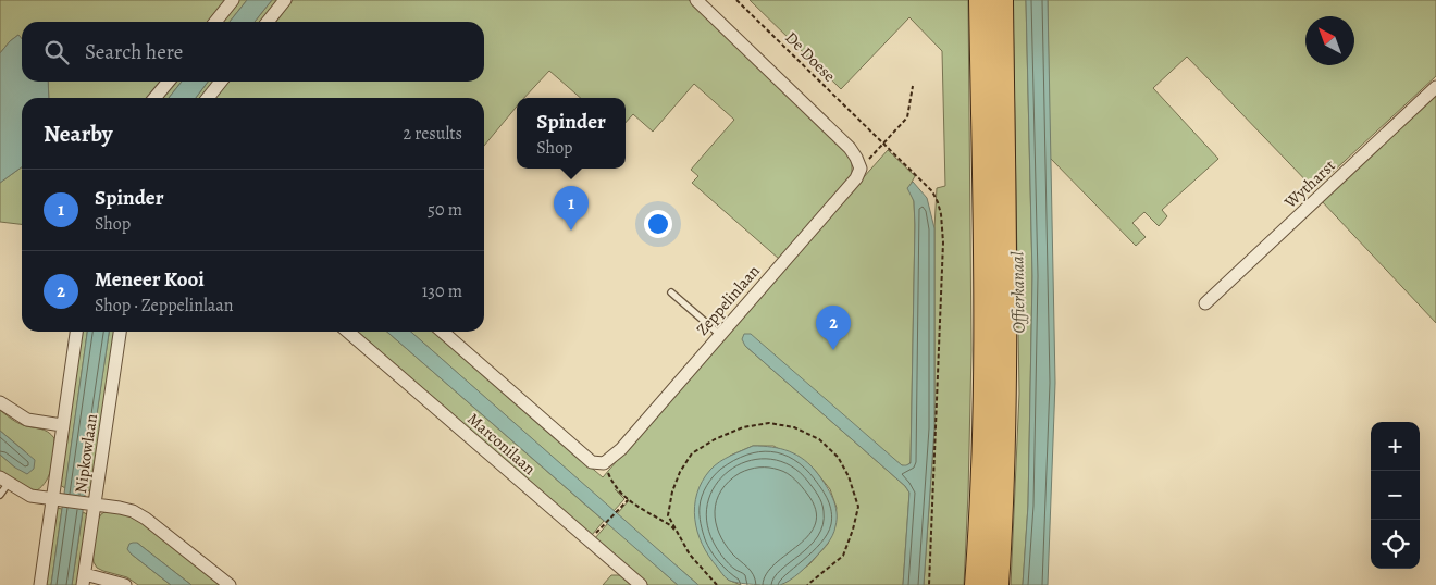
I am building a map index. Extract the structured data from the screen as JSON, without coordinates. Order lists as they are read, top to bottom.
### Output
{
  "streets": {
    "street": [
      "Wytharst",
      "Zeppelinlaan",
      "Marconilaan",
      "Nipkowlaan"
    ],
    "path": ["De Doese"]
  },
  "water": ["Offierkanaal"],
  "north": "top left",
  "page": {
    "search": "Search here",
    "popup": ["Spinder", "Shop"],
    "heading": ["Nearby", "2 results"],
    "list": [
      {
        "mark": "1",
        "name": "Spinder",
        "note": "Shop",
        "value": "50 m"
      },
      {
        "mark": "2",
        "name": "Meneer Kooi",
        "note": "Shop · Zeppelinlaan",
        "value": "130 m"
      }
    ],
    "pins": ["1", "2"],
    "map_buttons": ["+", "−"]
  }
}
